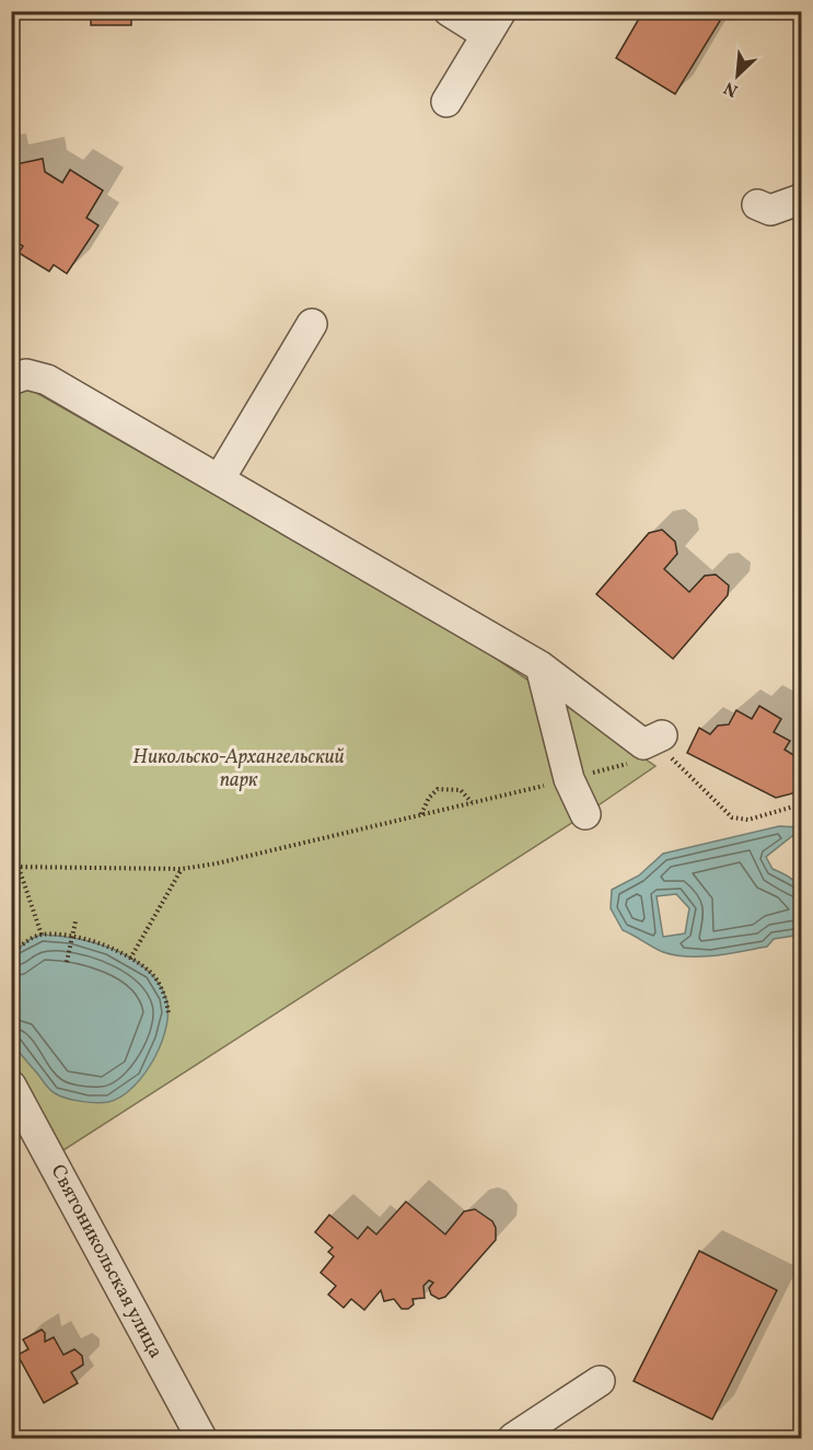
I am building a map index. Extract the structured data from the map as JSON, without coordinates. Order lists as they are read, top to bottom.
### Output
{
  "streets": {
    "street": ["Святоникольская улица"]
  },
  "parks": ["Никольско-Архангельский парк"],
  "north": "bottom left"
}
